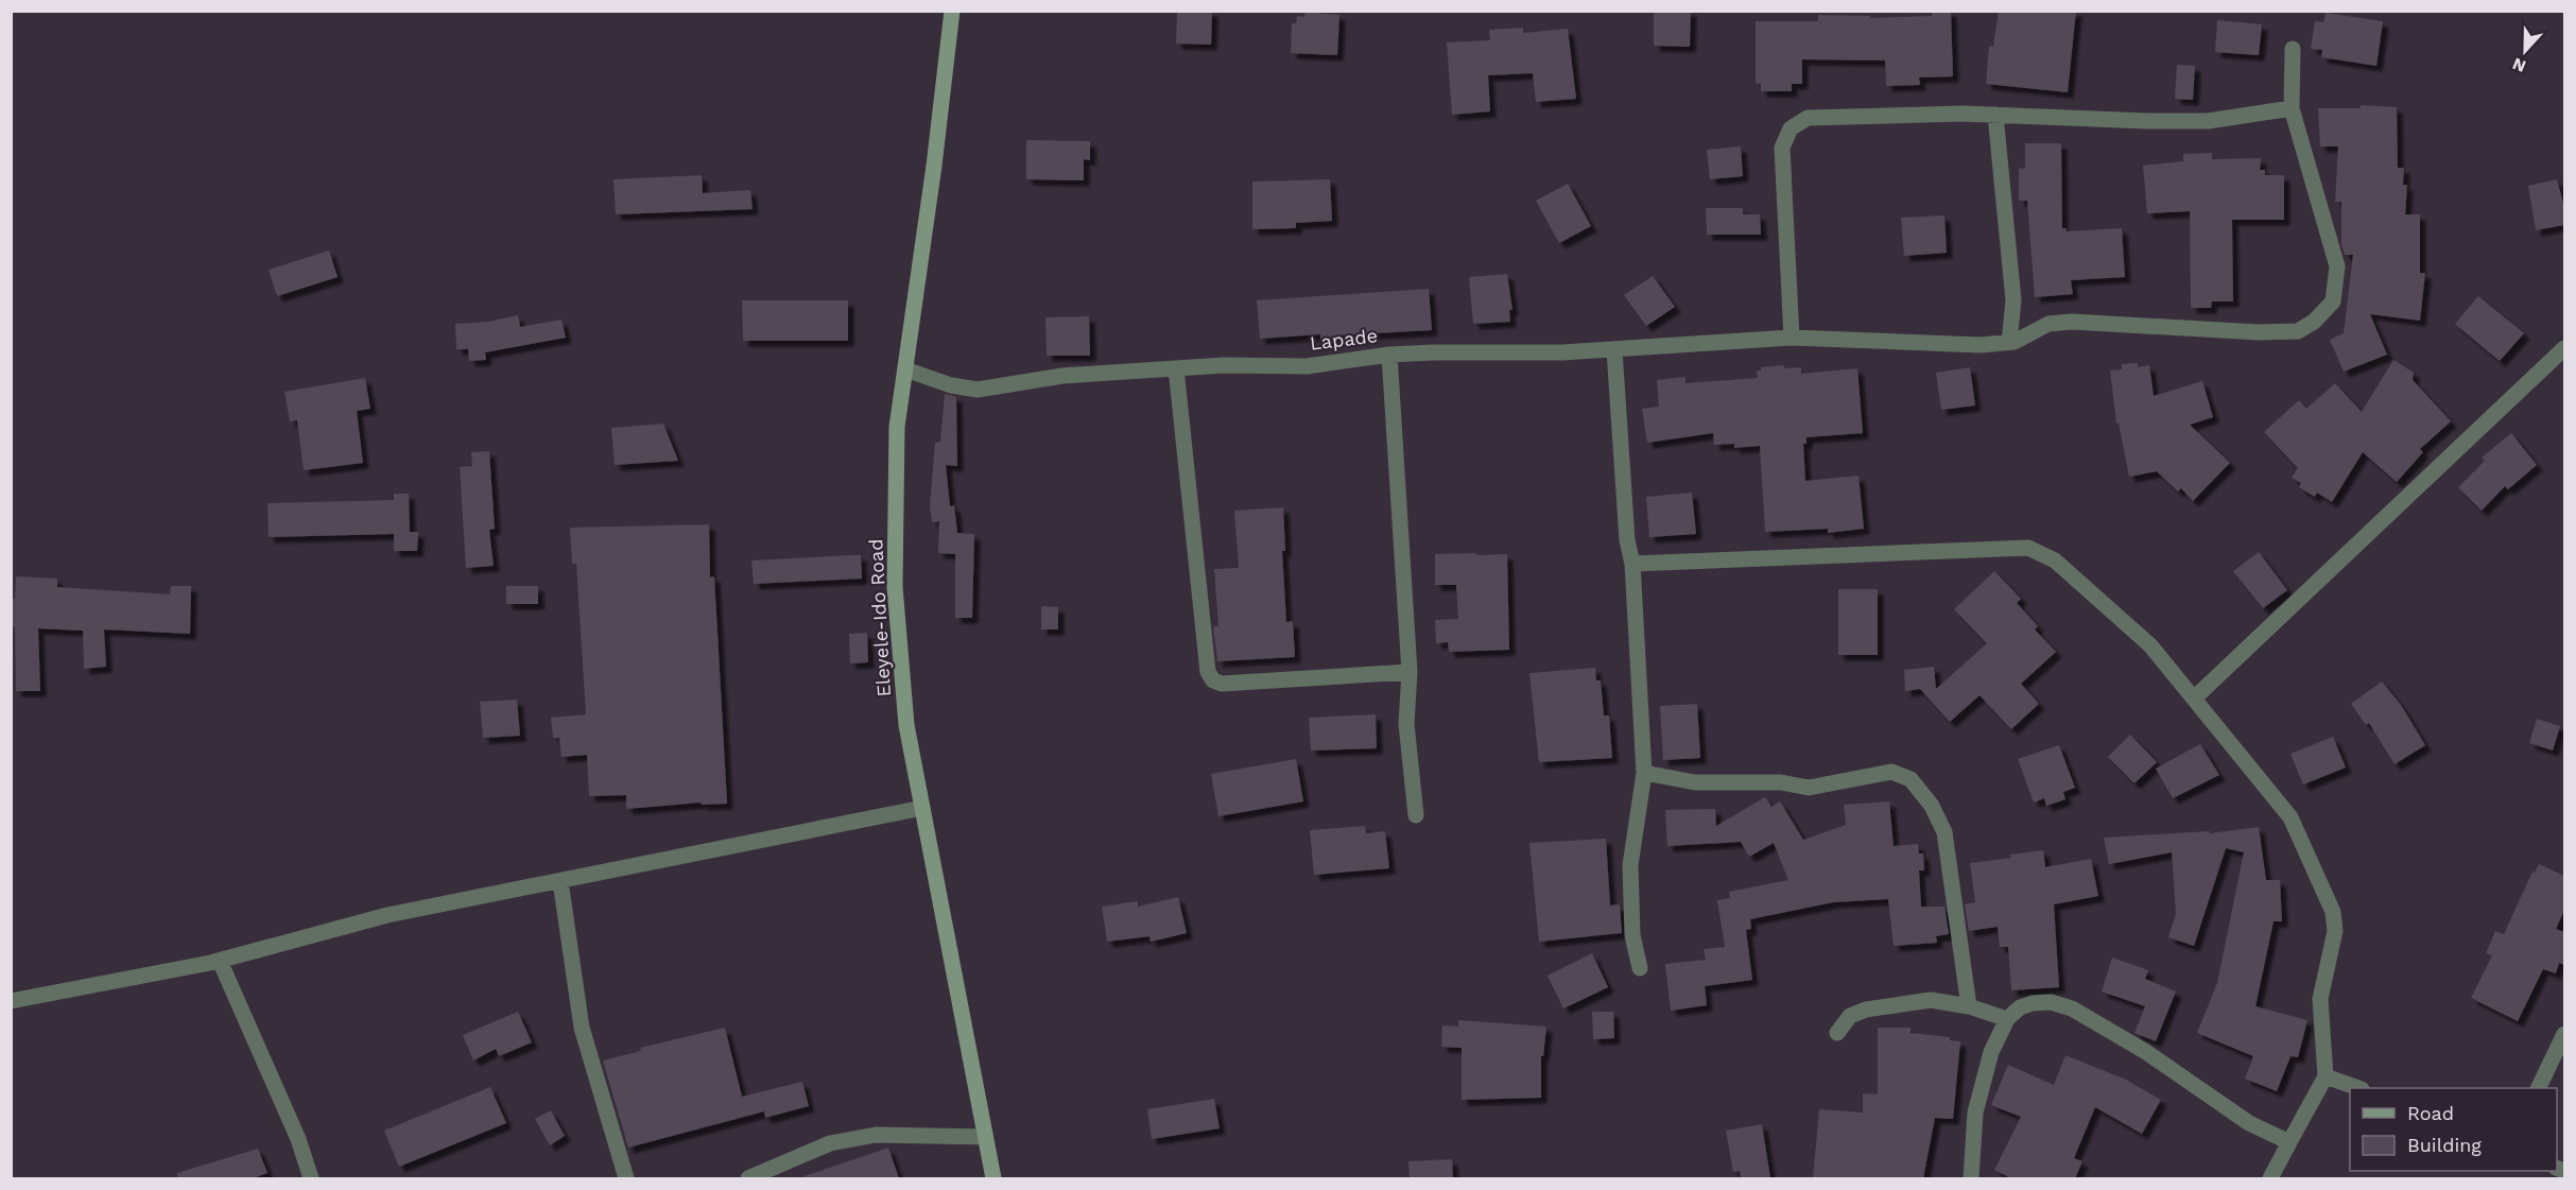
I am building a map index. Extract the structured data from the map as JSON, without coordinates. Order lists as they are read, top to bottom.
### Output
{
  "streets": {
    "main road": ["Eleyele-Ido Road"],
    "street": ["Lapade"]
  },
  "crossings": [
    ["Lapade", "Eleyele-Ido Road"]
  ],
  "legend": ["Road", "Building"],
  "north": "bottom"
}
